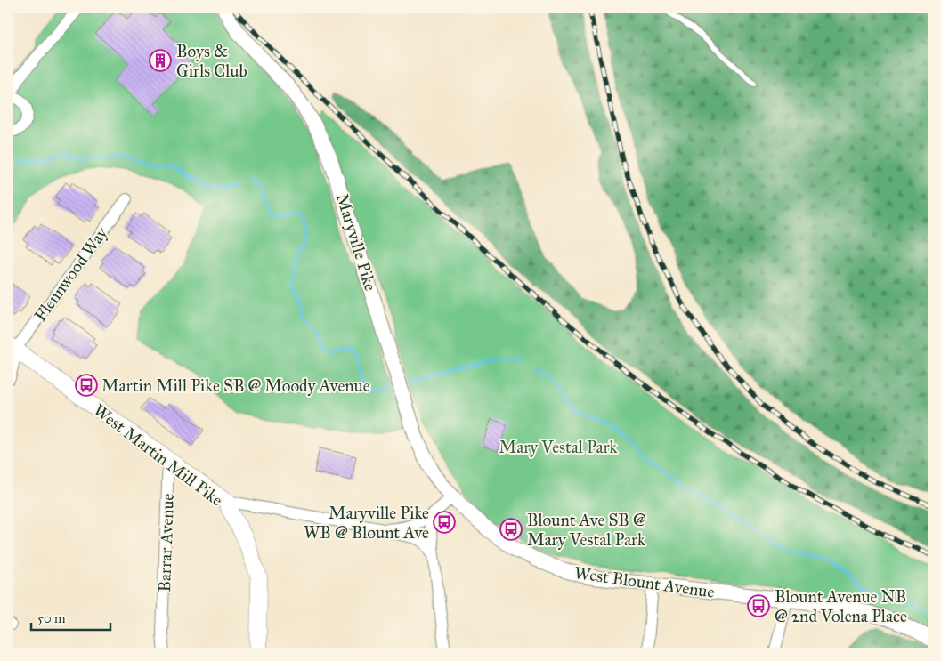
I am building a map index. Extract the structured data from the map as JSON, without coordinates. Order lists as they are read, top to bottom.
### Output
{
  "streets": {
    "main road": ["West Martin Mill Pike"],
    "street": [
      "Maryville Pike",
      "Flennwood Way",
      "Barrar Avenue",
      "West Blount Avenue"
    ]
  },
  "crossings": [
    ["Maryville Pike", "West Blount Avenue"],
    ["Flennwood Way", "West Martin Mill Pike"],
    ["West Martin Mill Pike", "Barrar Avenue"]
  ],
  "parks": ["Mary Vestal Park"],
  "places": {
    "building": ["Boys & Girls Club"],
    "bus stop": [
      "Martin Mill Pike SB @ Moody Avenue",
      "Maryville Pike WB @ Blount Ave",
      "Blount Ave SB @ Mary Vestal Park",
      "Blount Avenue NB @ 2nd Volena Place"
    ]
  },
  "scale_bar": "50 m"
}
